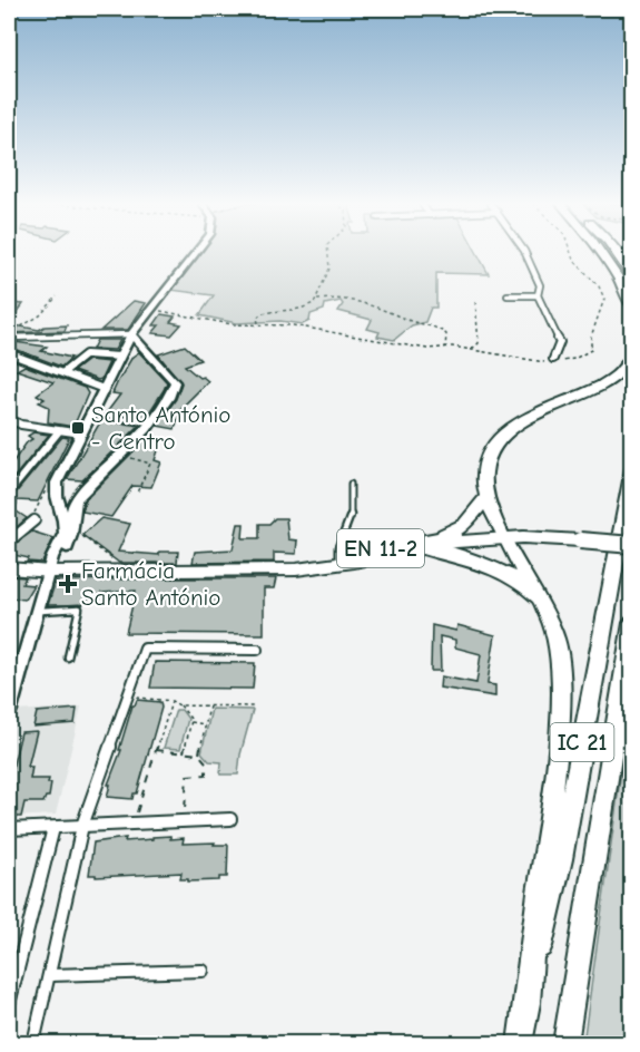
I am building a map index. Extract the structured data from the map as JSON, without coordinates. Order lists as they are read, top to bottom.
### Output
{
  "streets": {
    "highway": ["IC 21"],
    "main road": ["EN 11-2"]
  },
  "places": {
    "transit": ["Santo António - Centro"],
    "health": ["Farmácia Santo António"]
  }
}
